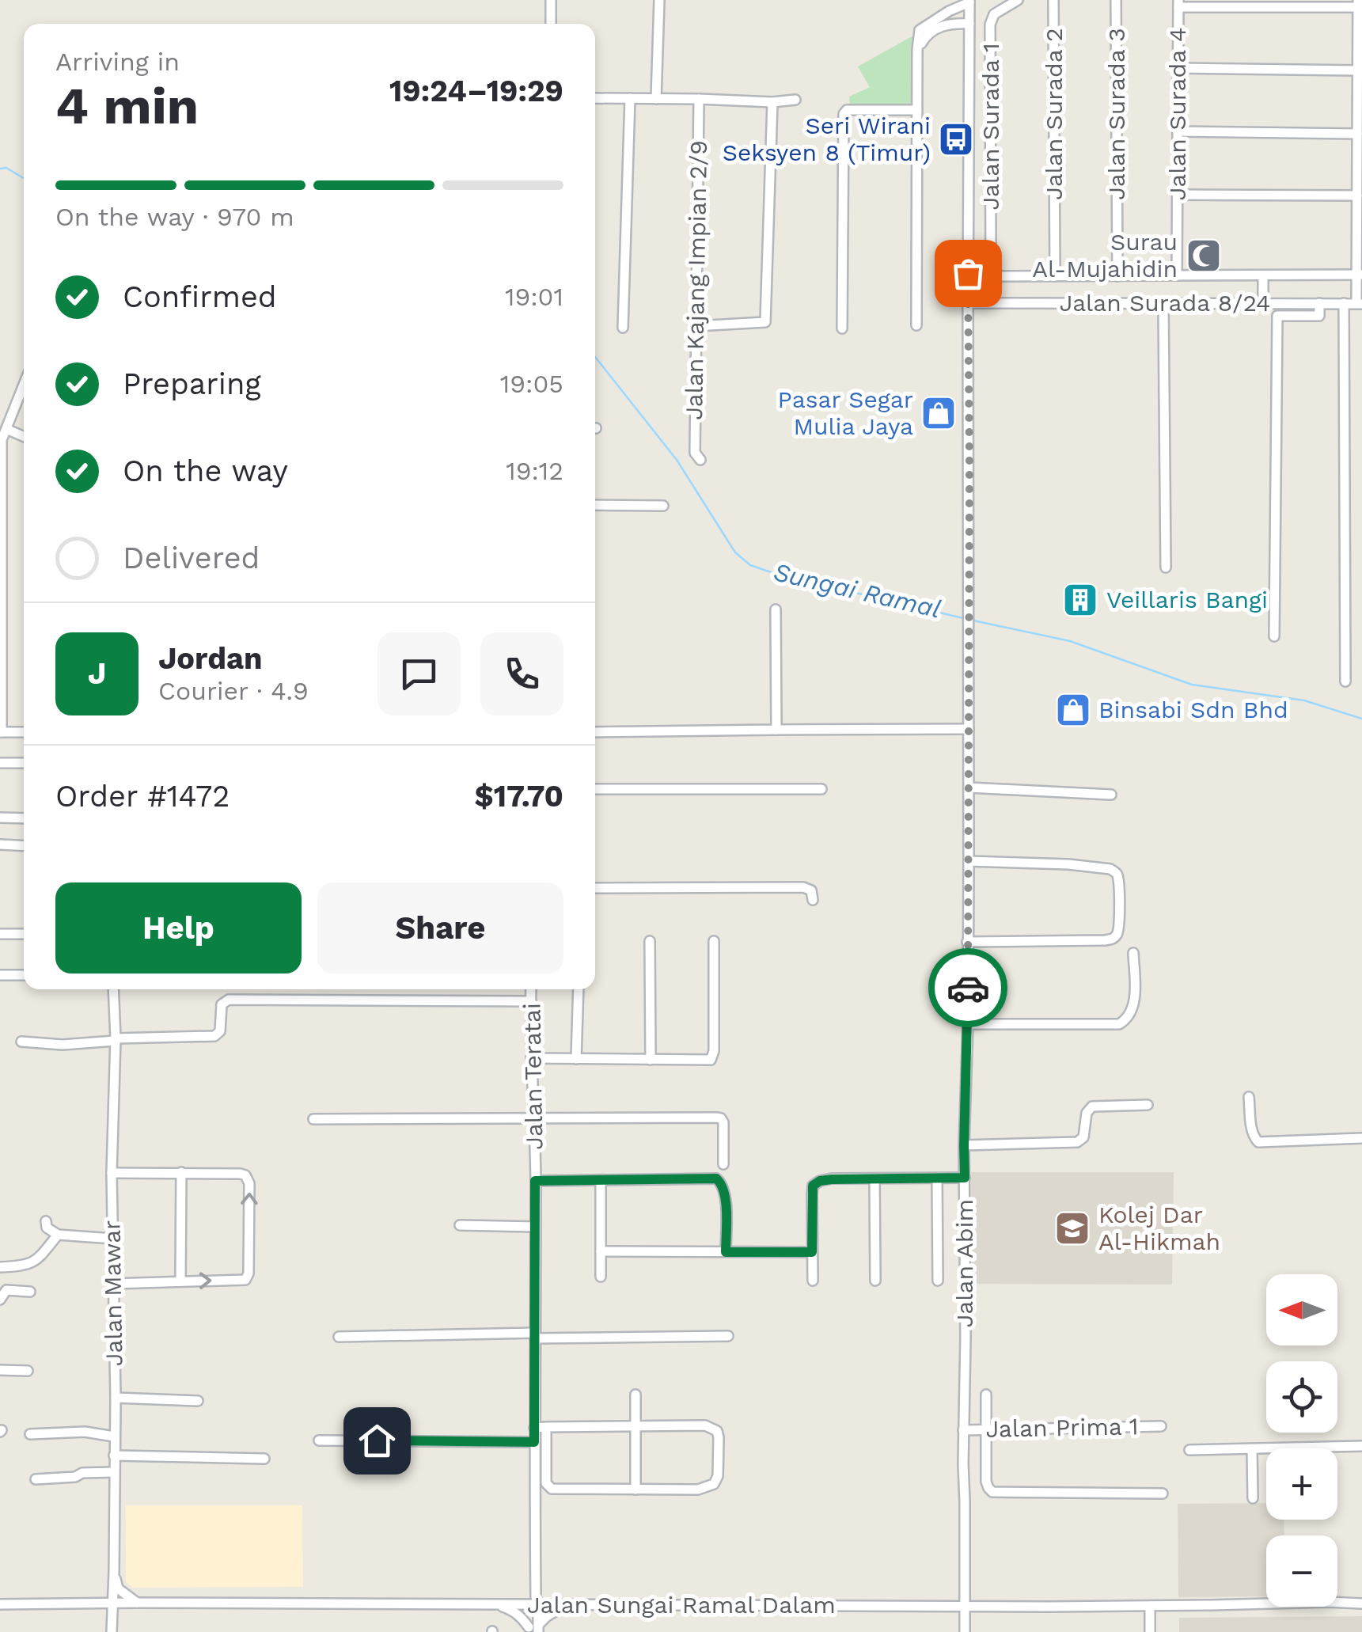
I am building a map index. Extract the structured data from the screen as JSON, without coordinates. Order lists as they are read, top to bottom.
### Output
{
  "streets": {
    "street": [
      "Jalan Surada 2",
      "Jalan Surada 3",
      "Jalan Surada 4",
      "Jalan Surada 1",
      "Jalan Kajang Impian 2/9",
      "Jalan Surada 8/24",
      "Jalan Teratai",
      "Jalan Abim",
      "Jalan Mawar",
      "Jalan Prima 1",
      "Jalan Sungai Ramal Dalam"
    ]
  },
  "crossings": [
    ["Jalan Surada 2", "Jalan Surada 1"],
    ["Jalan Surada 8/24", "Jalan Abim"],
    ["Jalan Teratai", "Jalan Sungai Ramal Dalam"],
    ["Jalan Abim", "Jalan Prima 1"],
    ["Jalan Abim", "Jalan Sungai Ramal Dalam"],
    ["Jalan Mawar", "Jalan Sungai Ramal Dalam"]
  ],
  "water": ["Sungai Ramal"],
  "places": {
    "bus stop": ["Seri Wirani Seksyen 8 (Timur)"],
    "mosque": ["Surau Al-Mujahidin"],
    "shop": ["Pasar Segar Mulia Jaya", "Binsabi Sdn Bhd"],
    "building": ["Veillaris Bangi"],
    "school or university": ["Kolej Dar Al-Hikmah"]
  },
  "north": "left",
  "page": {
    "heading": ["4 min", "Arriving in", "19:24–19:29"],
    "panel": [
      "Jordan",
      "Courier · 4.9",
      "Order #1472",
      "$17.70"
    ],
    "bar": "On the way · 970 m",
    "list": [
      ["Confirmed", "19:01"],
      ["Preparing", "19:05"],
      ["On the way", "19:12"],
      "Delivered"
    ],
    "round": "J",
    "buttons": ["Help", "Share"],
    "map_buttons": ["+", "−"]
  }
}
